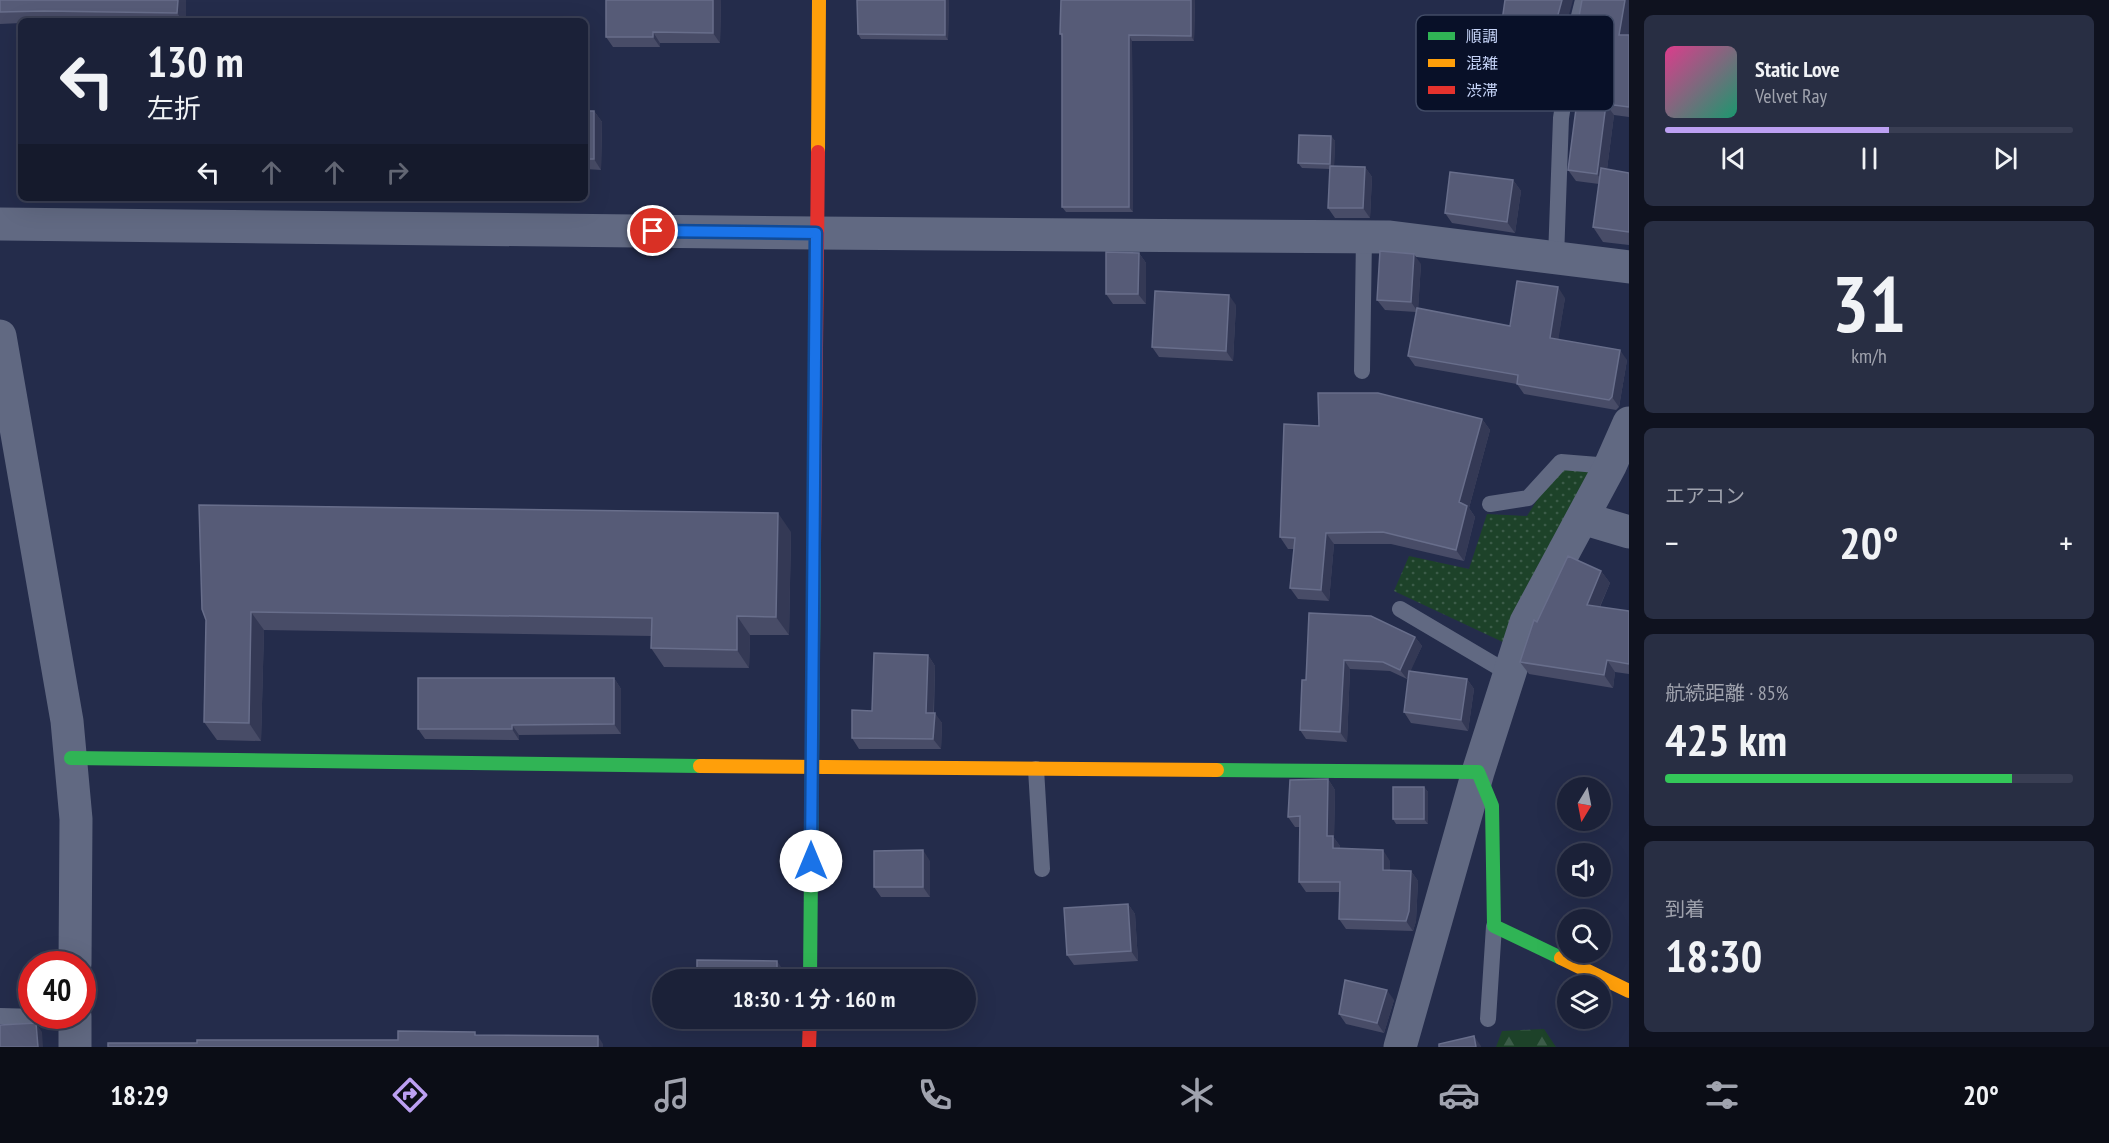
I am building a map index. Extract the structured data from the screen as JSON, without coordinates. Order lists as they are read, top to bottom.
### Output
{
  "legend": ["順調", "混雑", "渋滞"],
  "north": "bottom",
  "page": {
    "turn": ["130 m", "左折"],
    "song": ["Static Love", "Velvet Ray"],
    "tile": [
      ["31", "km/h"],
      "エアコン",
      ["航続距離 · 85%", "425 km"],
      ["到着", "18:30"]
    ],
    "heat": ["−", "20°", "+"],
    "limit": "40",
    "trip": "18:30 · 1 分 · 160 m",
    "tabs": ["18:29", "20°"]
  }
}
